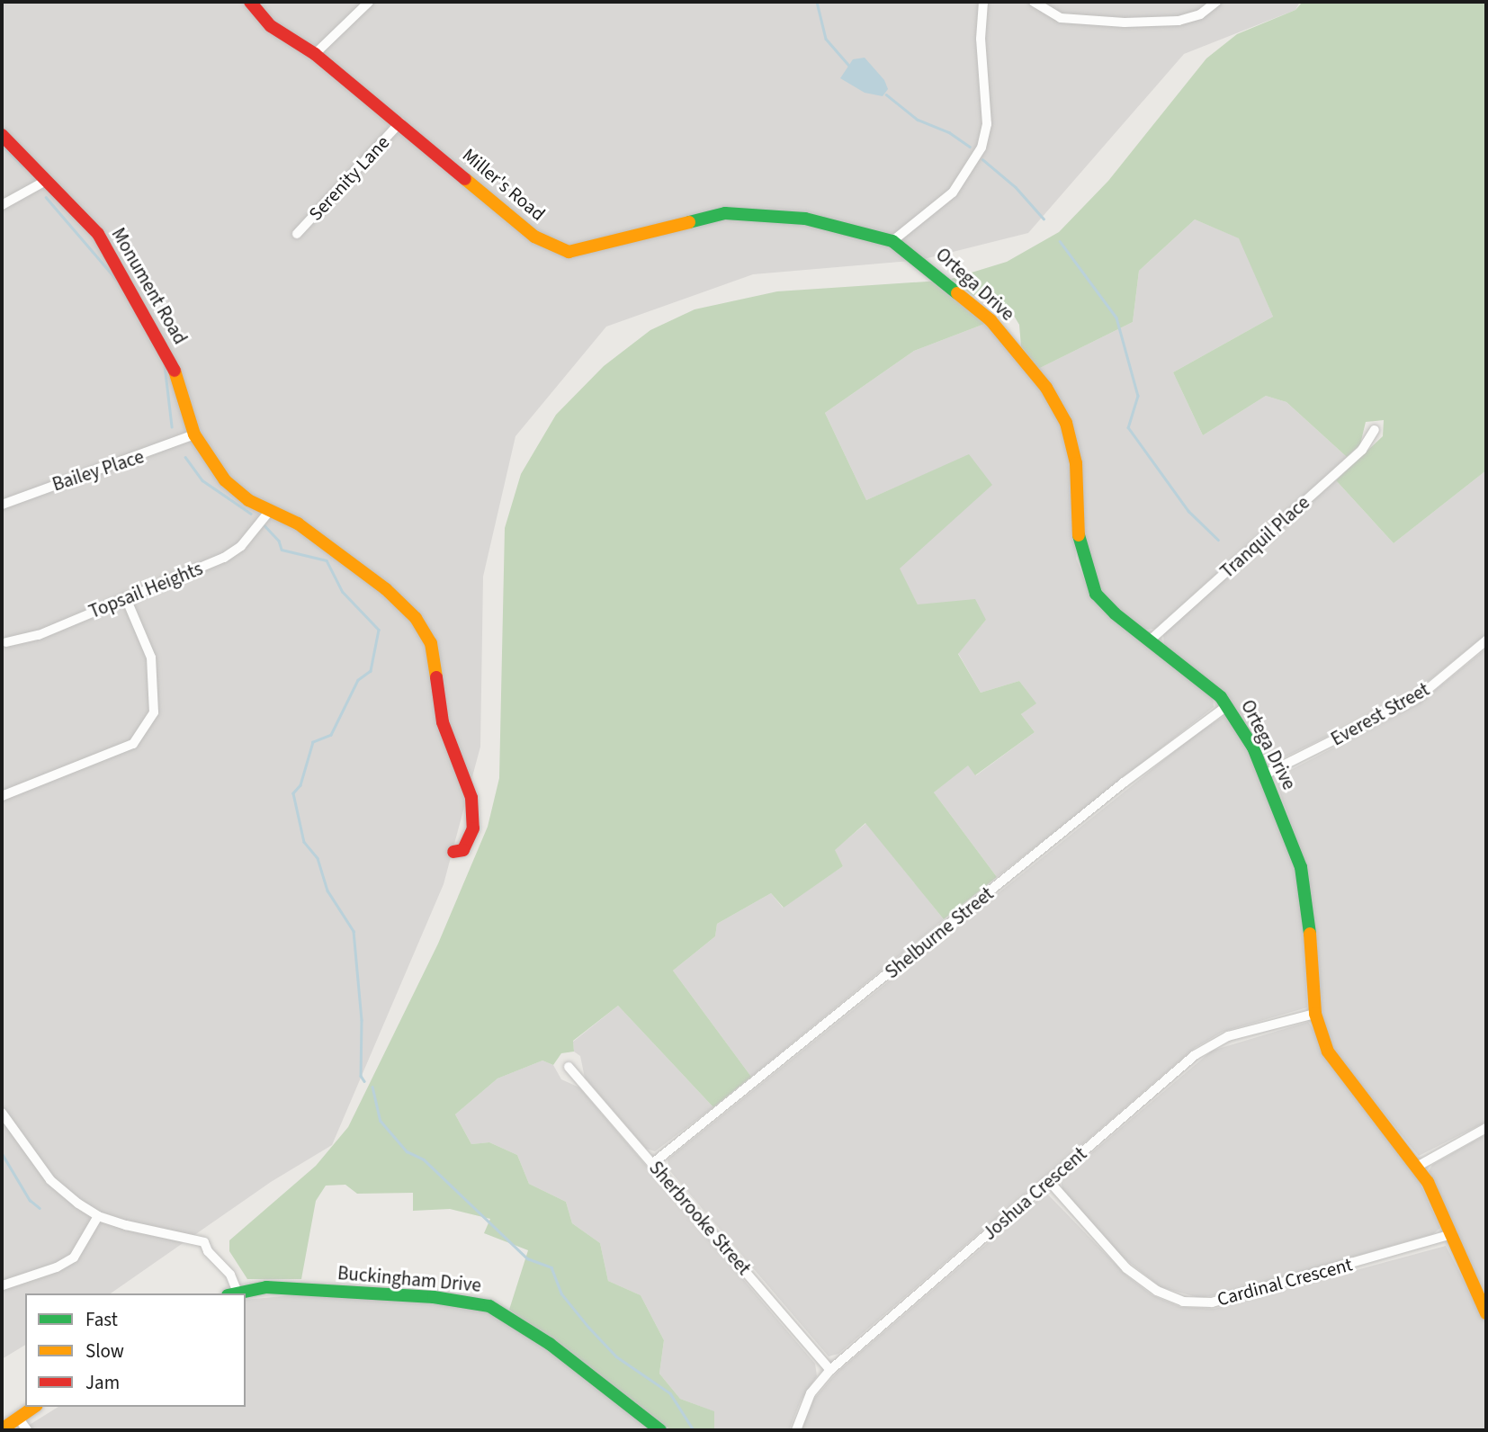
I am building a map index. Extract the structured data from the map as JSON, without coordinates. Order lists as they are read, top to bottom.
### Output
{
  "streets": {
    "street": [
      "Serenity Lane",
      "Miller's Road",
      "Ortega Drive",
      "Monument Road",
      "Bailey Place",
      "Tranquil Place",
      "Topsail Heights",
      "Everest Street",
      "Shelburne Street",
      "Joshua Crescent",
      "Sherbrooke Street",
      "Buckingham Drive",
      "Cardinal Crescent"
    ]
  },
  "crossings": [
    ["Serenity Lane", "Miller's Road"],
    ["Miller's Road", "Ortega Drive"],
    ["Ortega Drive", "Tranquil Place"],
    ["Ortega Drive", "Everest Street"],
    ["Ortega Drive", "Shelburne Street"],
    ["Ortega Drive", "Joshua Crescent"],
    ["Ortega Drive", "Cardinal Crescent"],
    ["Monument Road", "Bailey Place"],
    ["Monument Road", "Topsail Heights"],
    ["Shelburne Street", "Sherbrooke Street"],
    ["Joshua Crescent", "Sherbrooke Street"],
    ["Joshua Crescent", "Cardinal Crescent"]
  ],
  "legend": ["Fast", "Slow", "Jam"]
}
